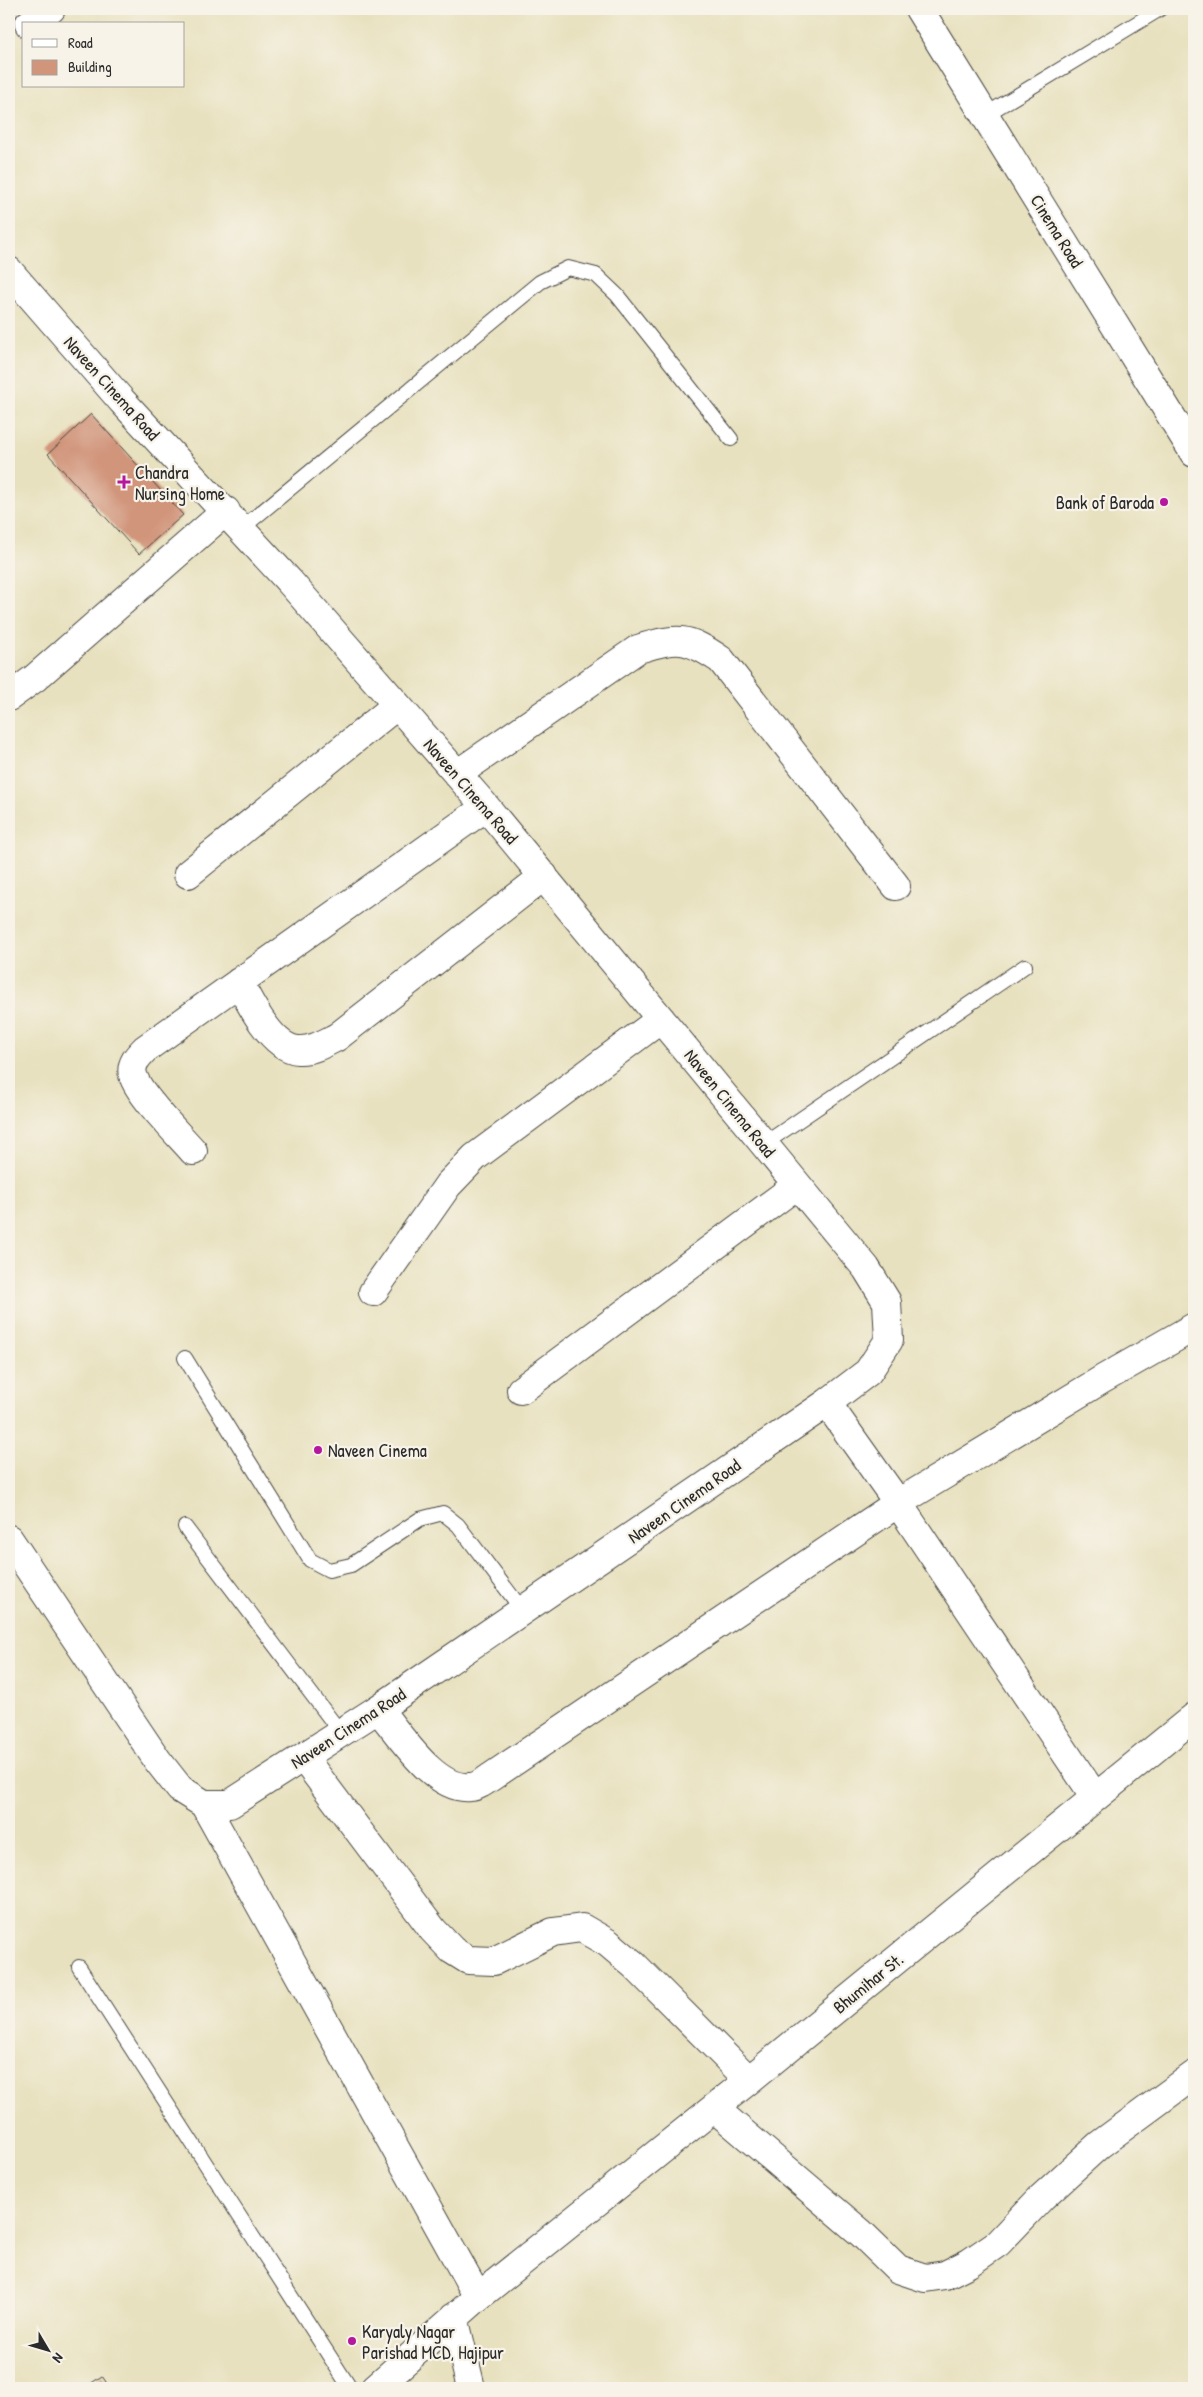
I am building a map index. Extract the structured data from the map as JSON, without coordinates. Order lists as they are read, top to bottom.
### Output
{
  "streets": {
    "street": ["Cinema Road", "Naveen Cinema Road", "Bhumihar St."]
  },
  "places": {
    "health": ["Chandra Nursing Home"],
    "other": ["Bank of Baroda", "Naveen Cinema", "Karyaly Nagar Parishad MCD, Hajipur"]
  },
  "legend": ["Road", "Building"],
  "north": "bottom right"
}
